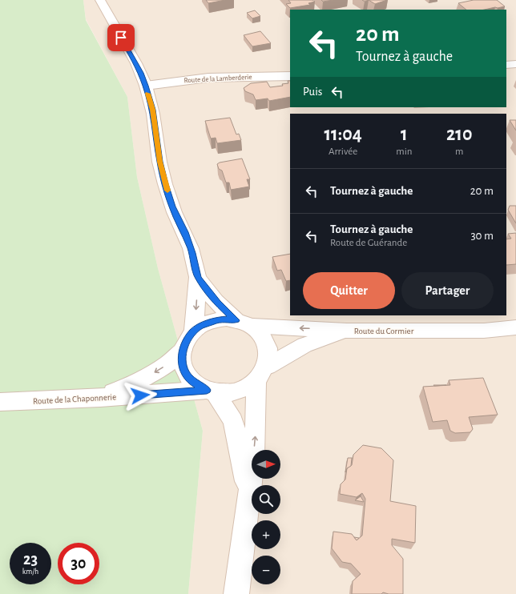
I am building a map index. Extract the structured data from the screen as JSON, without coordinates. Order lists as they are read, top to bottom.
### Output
{
  "streets": {
    "street": ["Route de la Lamberderie", "Route du Cormier", "Route de la Chaponnerie"]
  },
  "crossings": [
    ["Route du Cormier", "Route de la Chaponnerie"]
  ],
  "one_way": ["Route du Cormier"],
  "north": "right",
  "page": {
    "turn": ["20 m", "Tournez à gauche"],
    "then": "Puis",
    "eta": [
      "11:04",
      "Arrivée",
      "1",
      "min",
      "210",
      "m"
    ],
    "list": [
      {
        "name": "Tournez à gauche",
        "value": "20 m"
      },
      {
        "name": "Tournez à gauche",
        "note": "Route de Guérande",
        "value": "30 m"
      }
    ],
    "buttons": ["Quitter", "Partager"],
    "map_buttons": ["+", "−"],
    "speed": "23 km/h",
    "limit": "30"
  }
}
